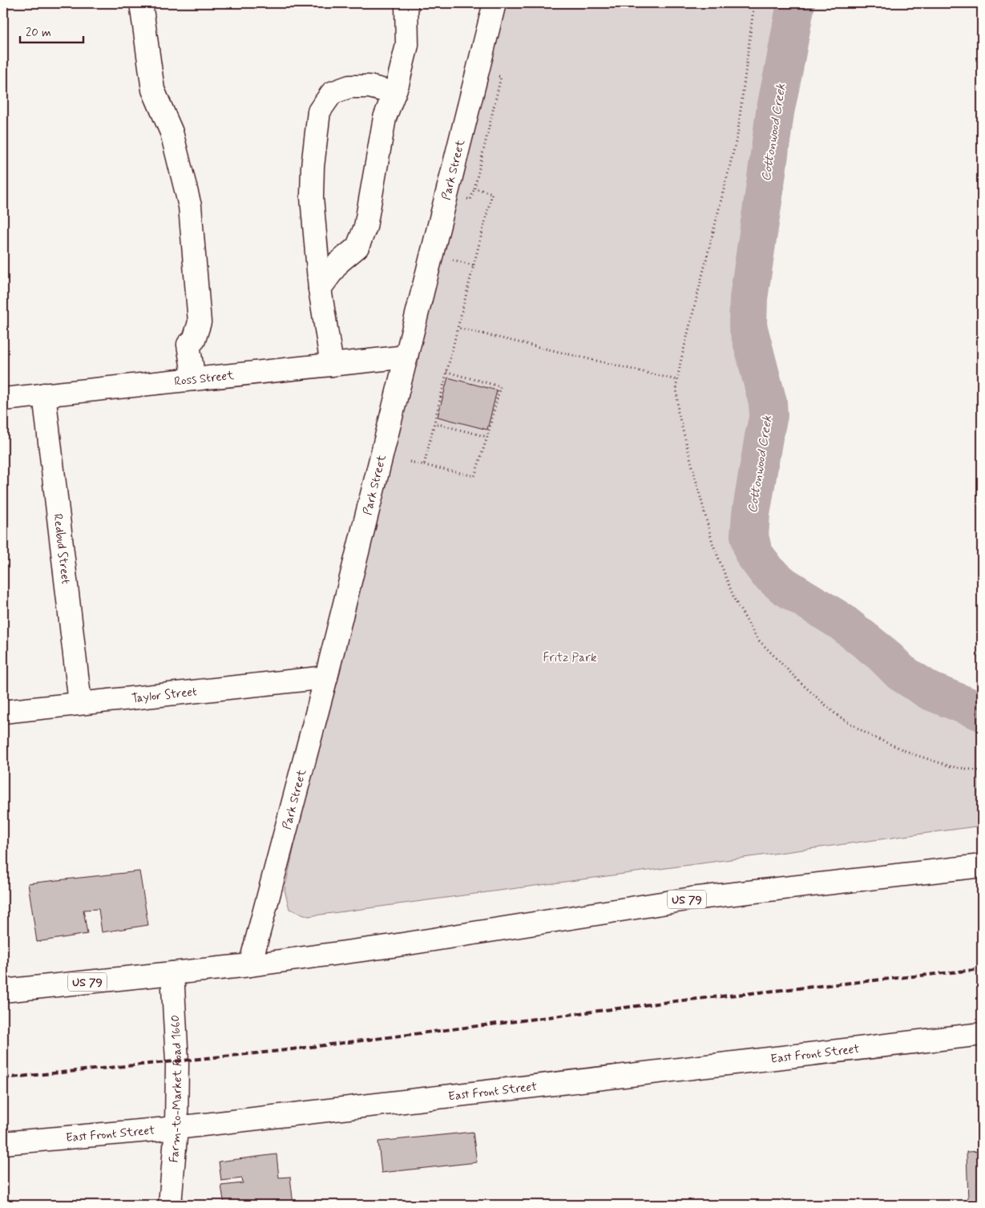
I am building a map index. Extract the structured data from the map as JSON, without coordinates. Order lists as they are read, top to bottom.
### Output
{
  "streets": {
    "main road": [
      "Park Street",
      "Ross Street",
      "Redbud Street",
      "Taylor Street",
      "US 79",
      "East Front Street",
      "Farm-to-Market Road 1660"
    ]
  },
  "crossings": [
    ["Park Street", "Ross Street"],
    ["Park Street", "Taylor Street"],
    ["Park Street", "US 79"],
    ["Ross Street", "Redbud Street"],
    ["Redbud Street", "Taylor Street"],
    ["US 79", "Farm-to-Market Road 1660"],
    ["East Front Street", "Farm-to-Market Road 1660"]
  ],
  "water": ["Cottonwood Creek"],
  "parks": ["Fritz Park"],
  "scale_bar": "20 m"
}
